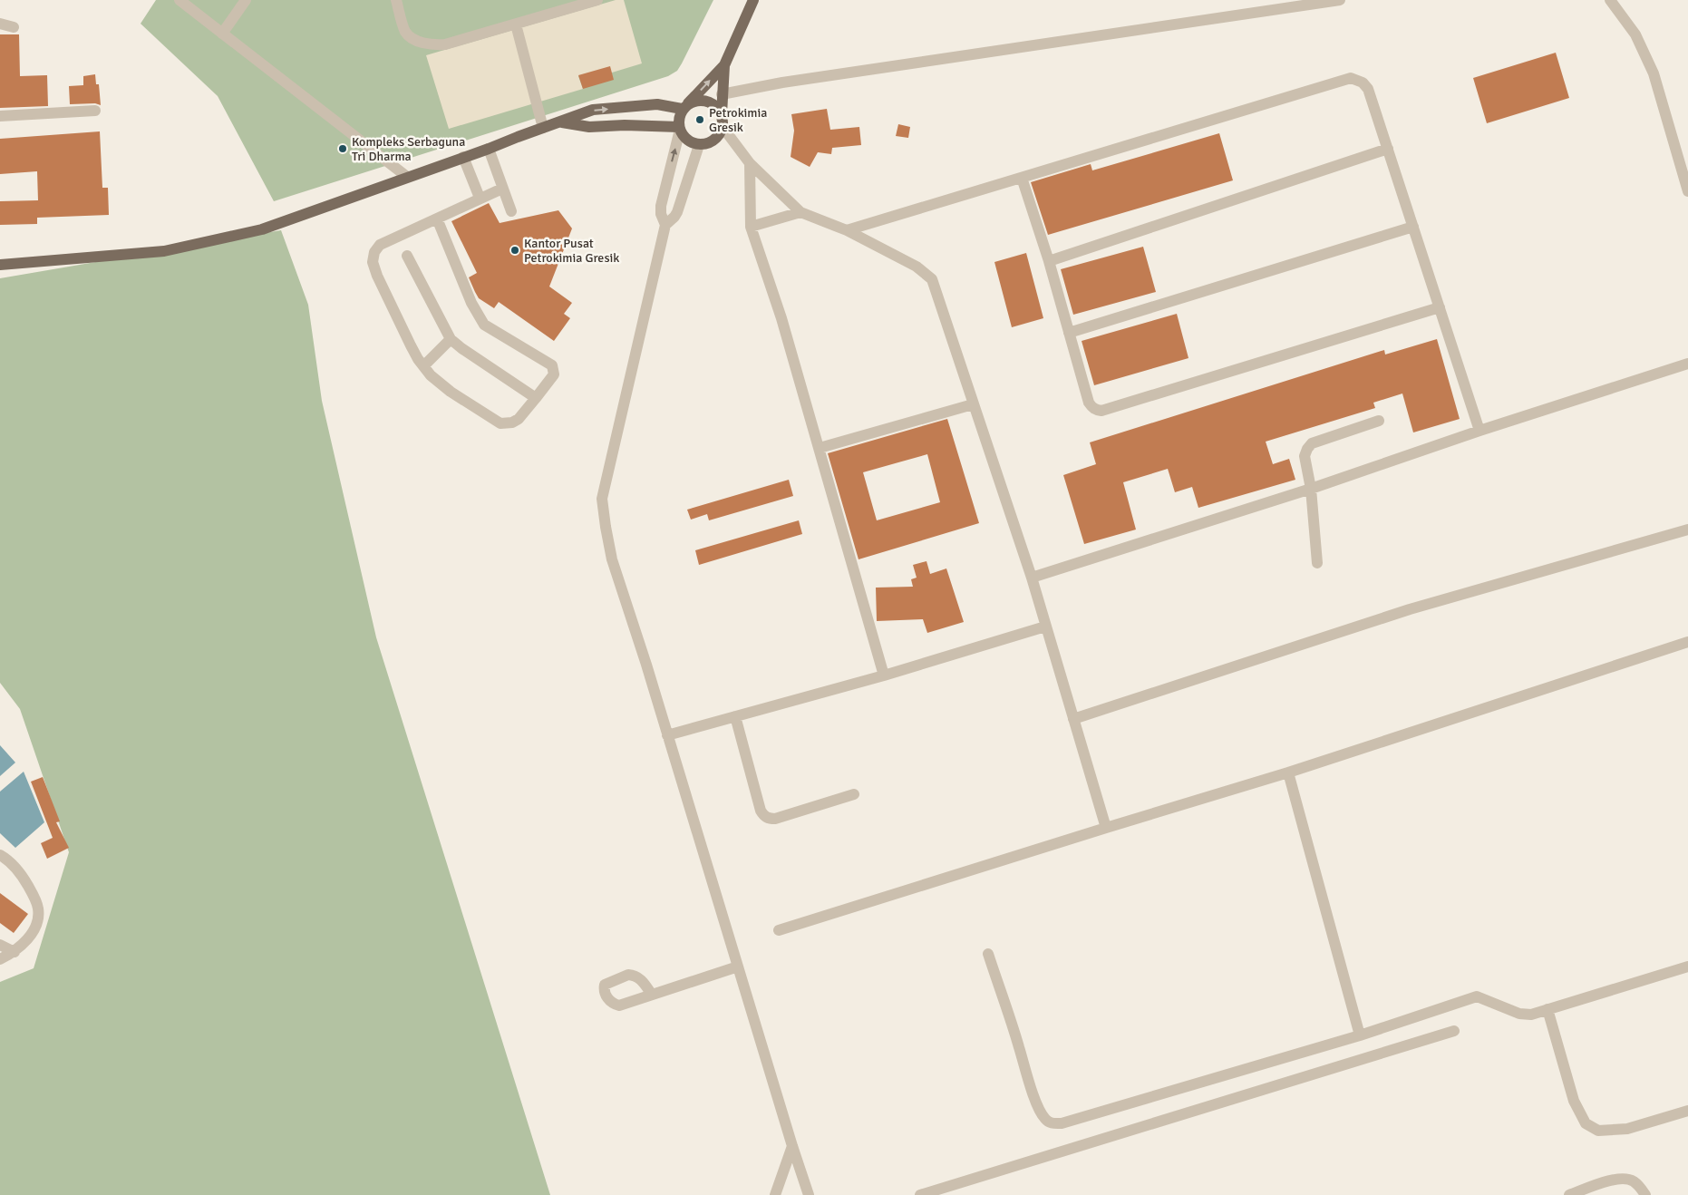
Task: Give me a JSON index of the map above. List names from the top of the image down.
{
  "places": ["Petrokimia Gresik", "Kompleks Serbaguna Tri Dharma", "Kantor Pusat Petrokimia Gresik"]
}
